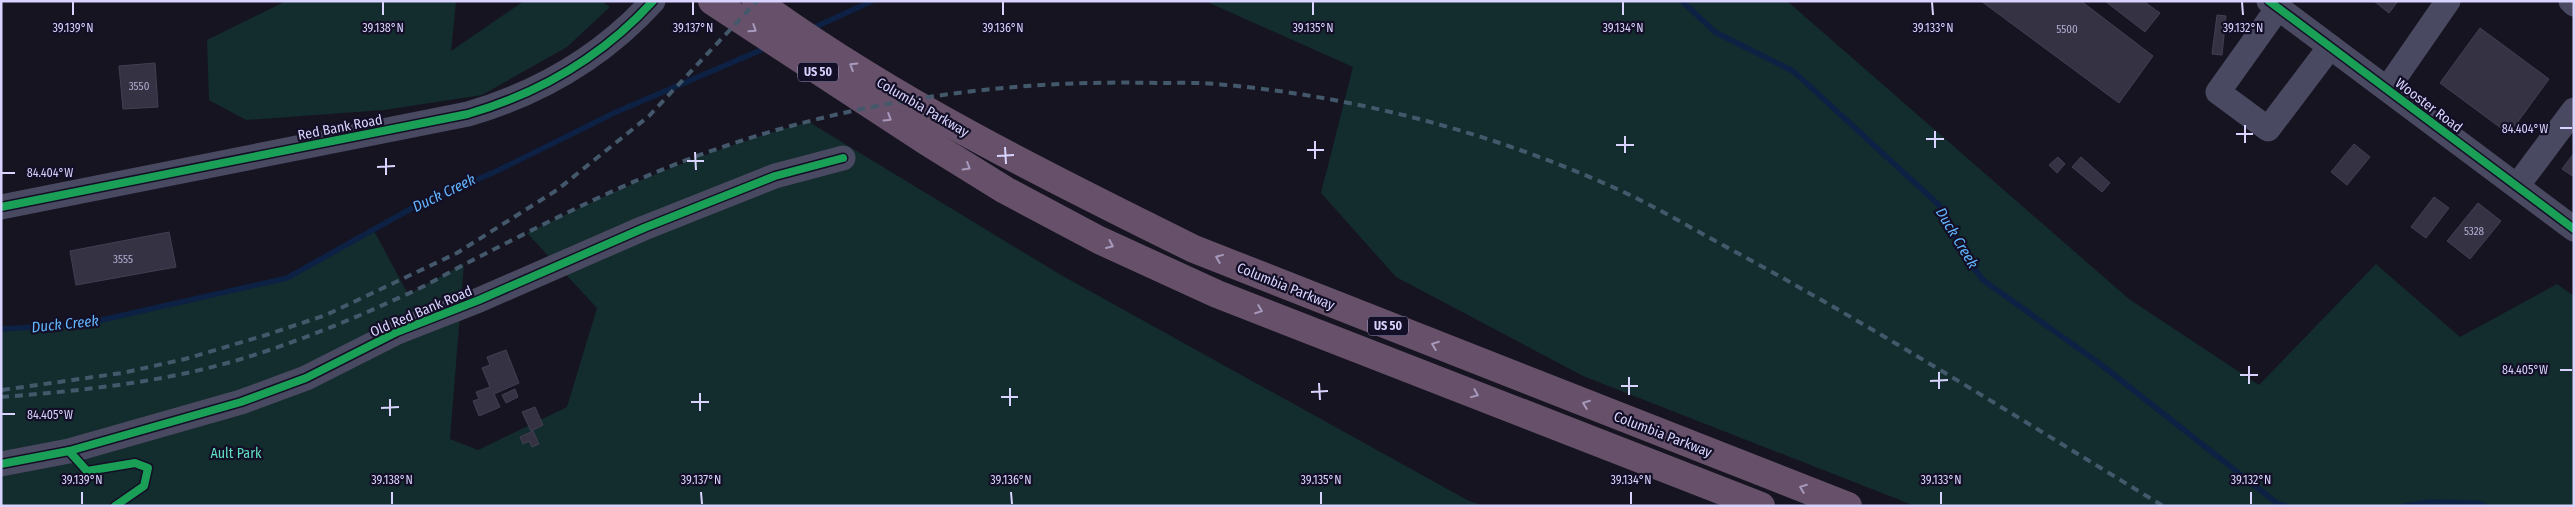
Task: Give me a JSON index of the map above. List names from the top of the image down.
{
  "streets": {
    "highway": ["US 50", "Columbia Parkway"],
    "street": ["Wooster Road", "Red Bank Road", "Old Red Bank Road"]
  },
  "water": ["Duck Creek"],
  "parks": ["Ault Park"],
  "house_numbers": [
    "5500",
    "3550",
    "5328",
    "3555"
  ],
  "coordinates": [
    "39.139°N",
    "39.138°N",
    "39.137°N",
    "39.136°N",
    "39.135°N",
    "39.134°N",
    "39.133°N",
    "39.132°N",
    "84.404°W",
    "84.405°W"
  ]
}
